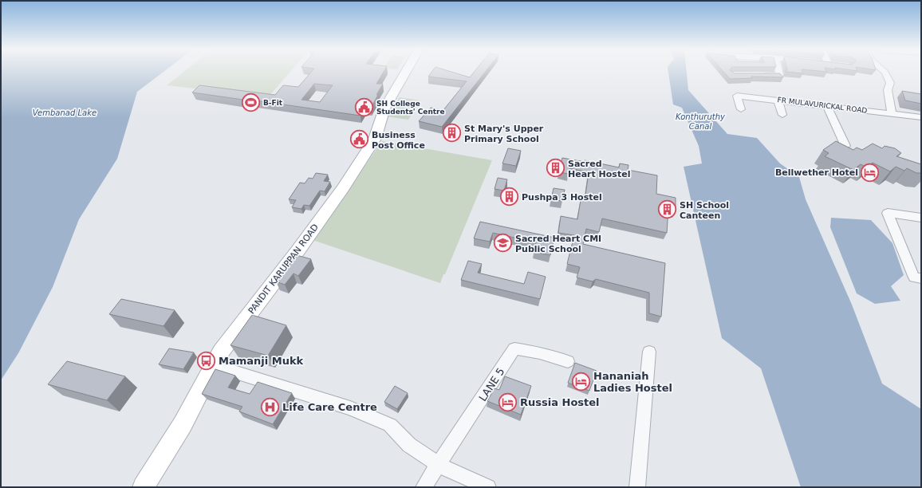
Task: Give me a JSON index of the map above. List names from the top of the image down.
{
  "streets": {
    "main road": ["PANDIT KARUPPAN ROAD"],
    "street": ["FR MULAVURICKAL ROAD", "LANE 5"]
  },
  "water": ["Vembanad Lake", "Konthuruthy Canal"],
  "places": {
    "sports": ["B-Fit"],
    "public building": ["SH College Students' Centre", "Business Post Office"],
    "building": [
      "St Mary's Upper Primary School",
      "Sacred Heart Hostel",
      "Pushpa 3 Hostel",
      "SH School Canteen"
    ],
    "hotel": ["Bellwether Hotel", "Hananiah Ladies Hostel", "Russia Hostel"],
    "school or university": ["Sacred Heart CMI Public School"],
    "bus stop": ["Mamanji Mukk"],
    "hospital": ["Life Care Centre"]
  }
}
